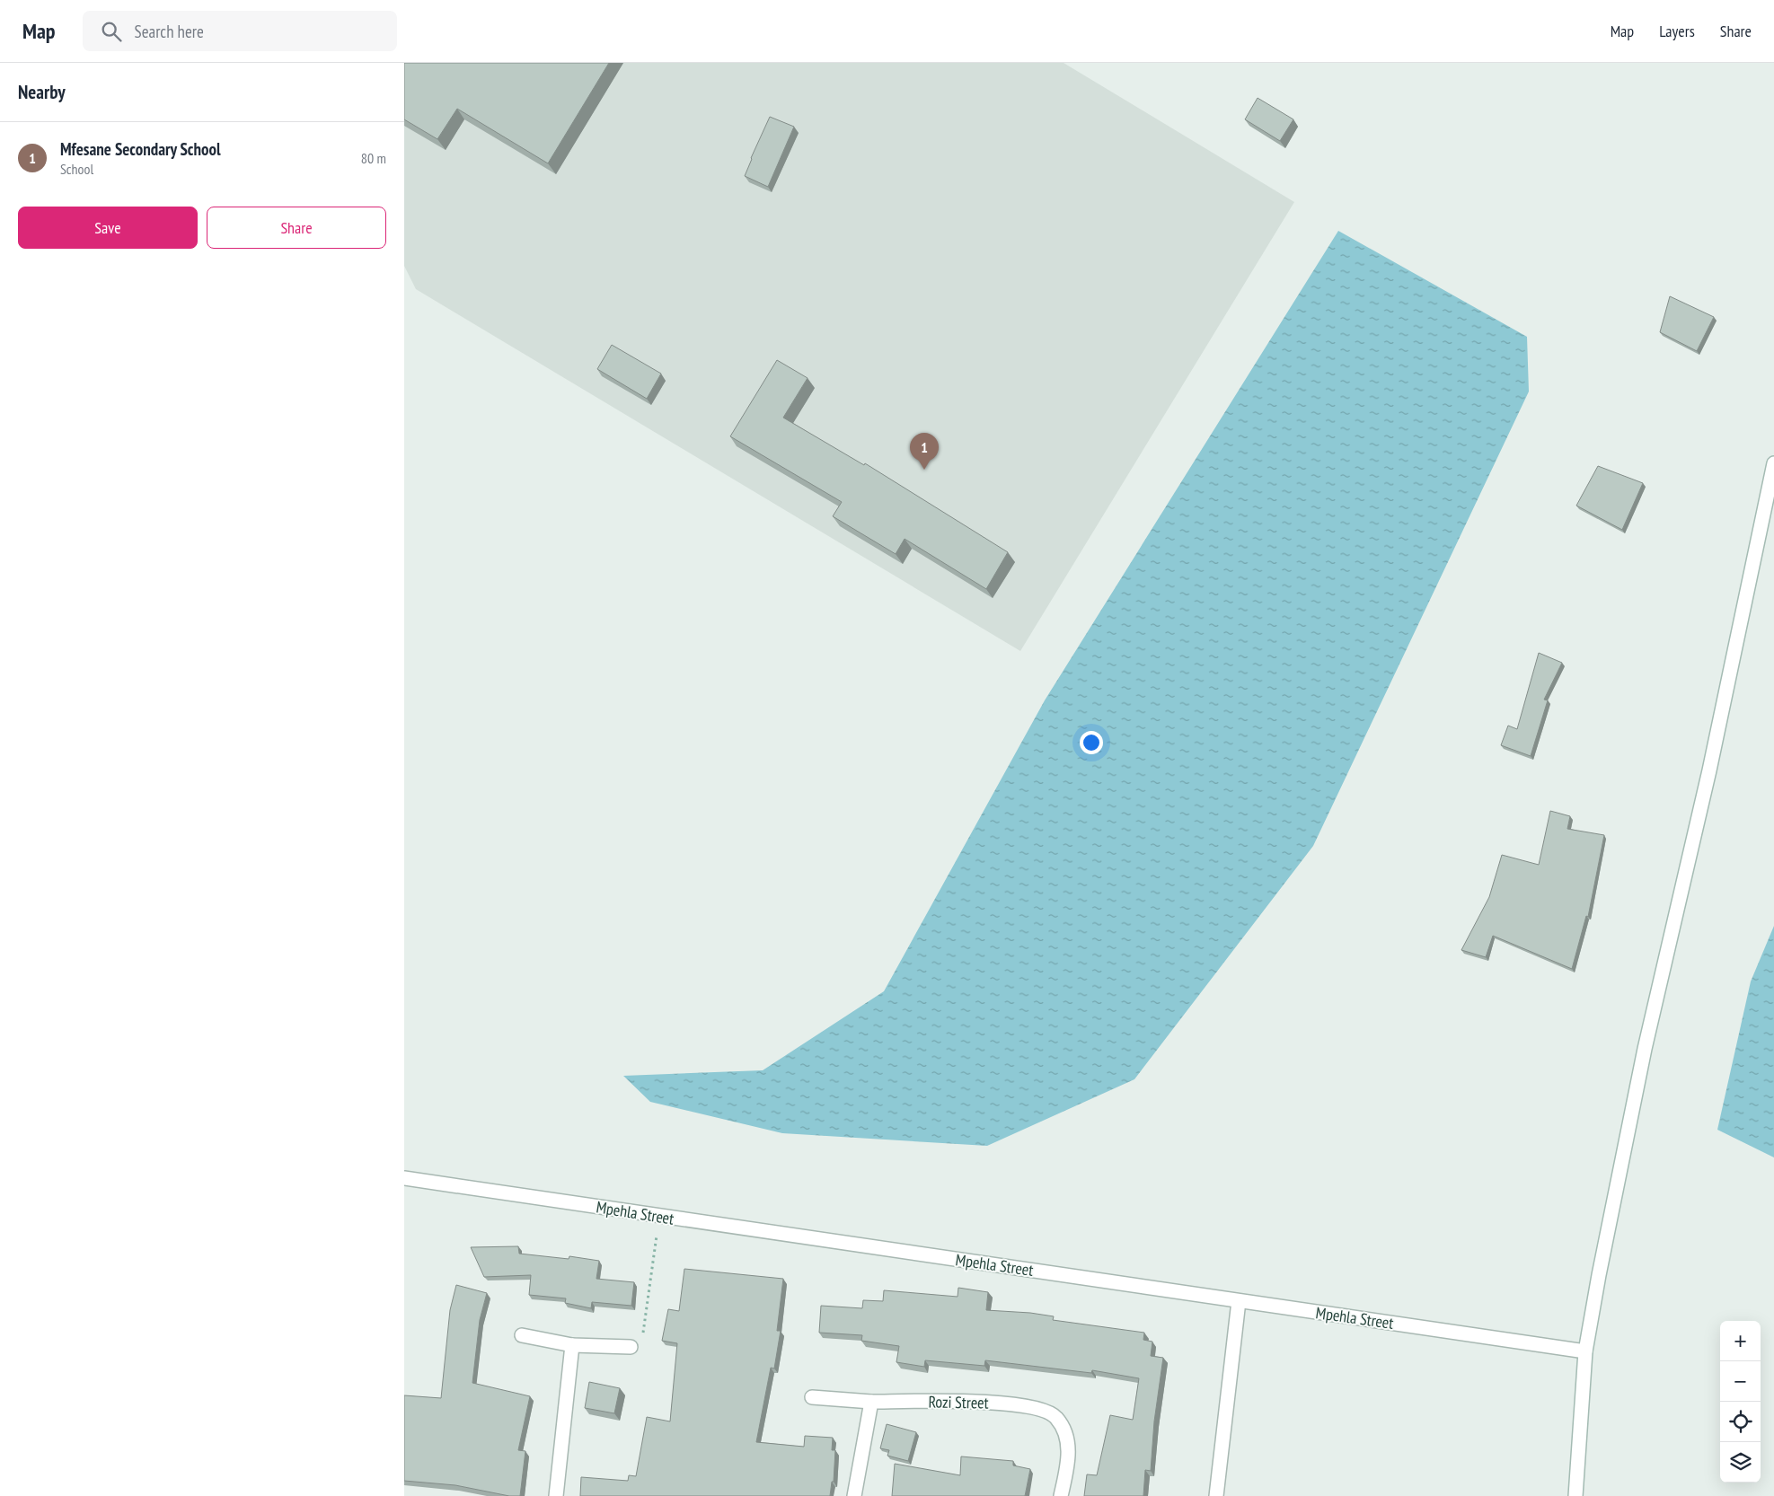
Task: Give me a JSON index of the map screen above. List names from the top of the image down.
{
  "streets": {
    "street": ["Mpehla Street", "Rozi Street"]
  },
  "page": {
    "header": "Map",
    "search": "Search here",
    "nav": ["Map", "Layers", "Share"],
    "heading": "Nearby",
    "list": [
      {
        "mark": "1",
        "name": "Mfesane Secondary School",
        "note": "School",
        "value": "80 m"
      }
    ],
    "buttons": ["Save", "Share"],
    "pins": "1",
    "map_buttons": ["+", "−"]
  }
}
